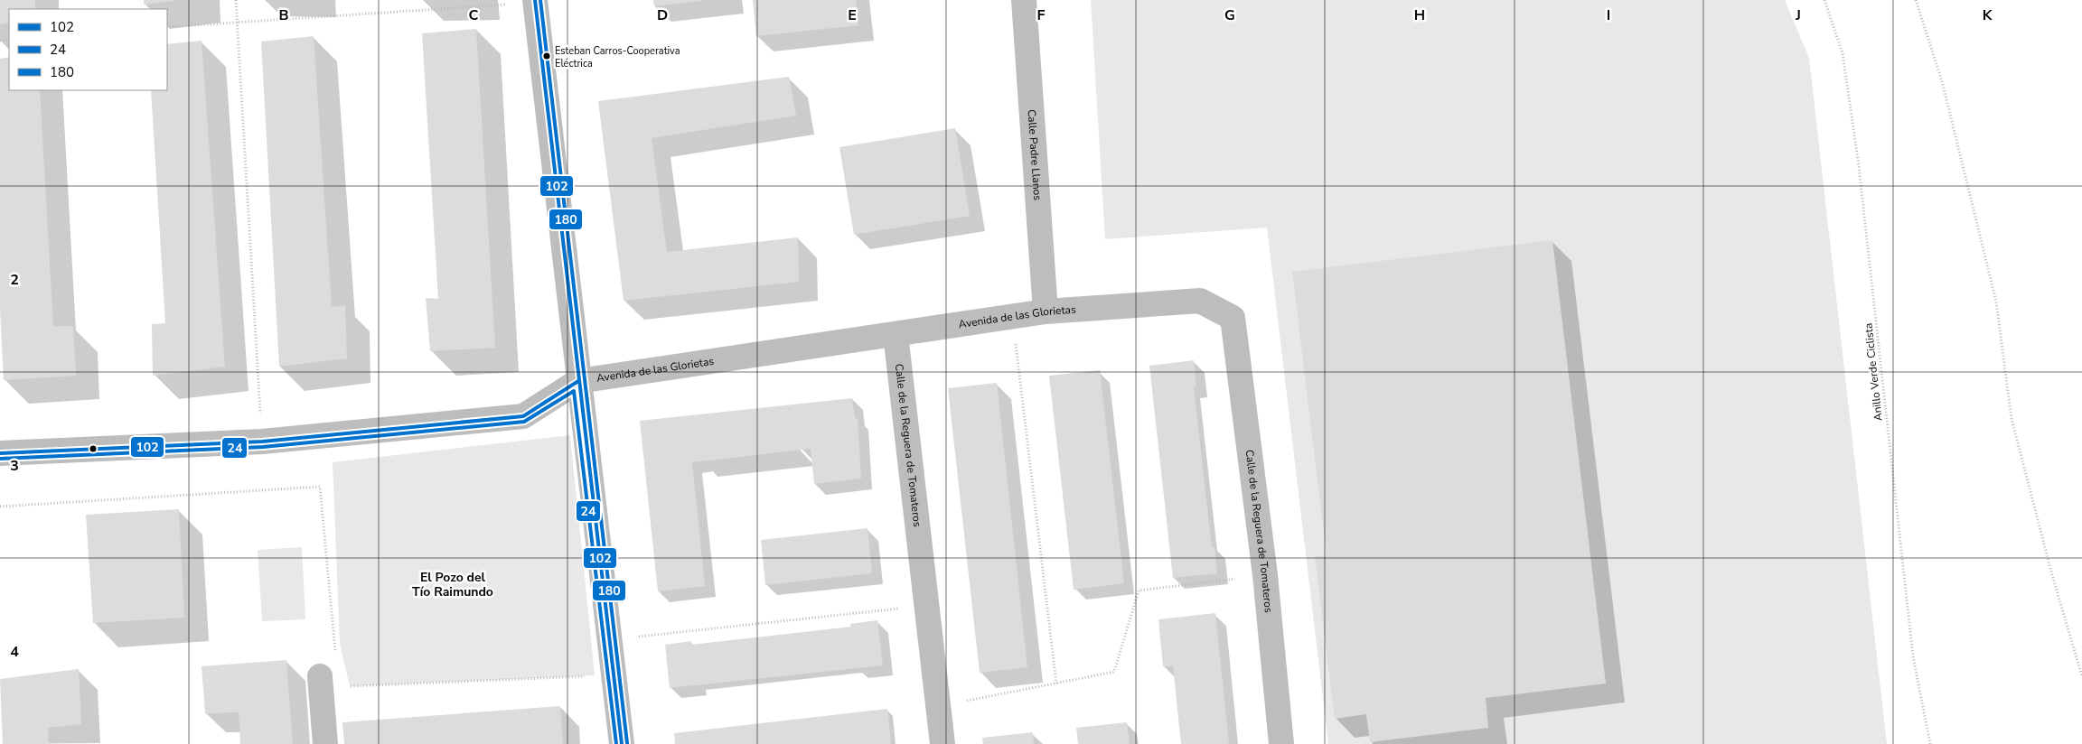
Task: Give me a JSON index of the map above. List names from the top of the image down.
{
  "streets": {
    "street": ["Calle Padre Llanos", "Avenida de las Glorietas", "Calle de la Reguera de Tomateros"],
    "path": ["Anillo Verde Ciclista"]
  },
  "crossings": [
    ["Calle Padre Llanos", "Avenida de las Glorietas"],
    ["Avenida de las Glorietas", "Calle de la Reguera de Tomateros"]
  ],
  "districts": ["El Pozo del Tío Raimundo"],
  "places": ["Esteban Carros-Cooperativa Eléctrica"],
  "lines": ["transit line 102", "transit line 180", "transit line 24"],
  "legend": ["102", "24", "180"],
  "grid": {
    "columns": [
      "B",
      "C",
      "D",
      "E",
      "F",
      "G",
      "H",
      "I",
      "J",
      "K"
    ],
    "rows": ["2", "3", "4"]
  }
}
